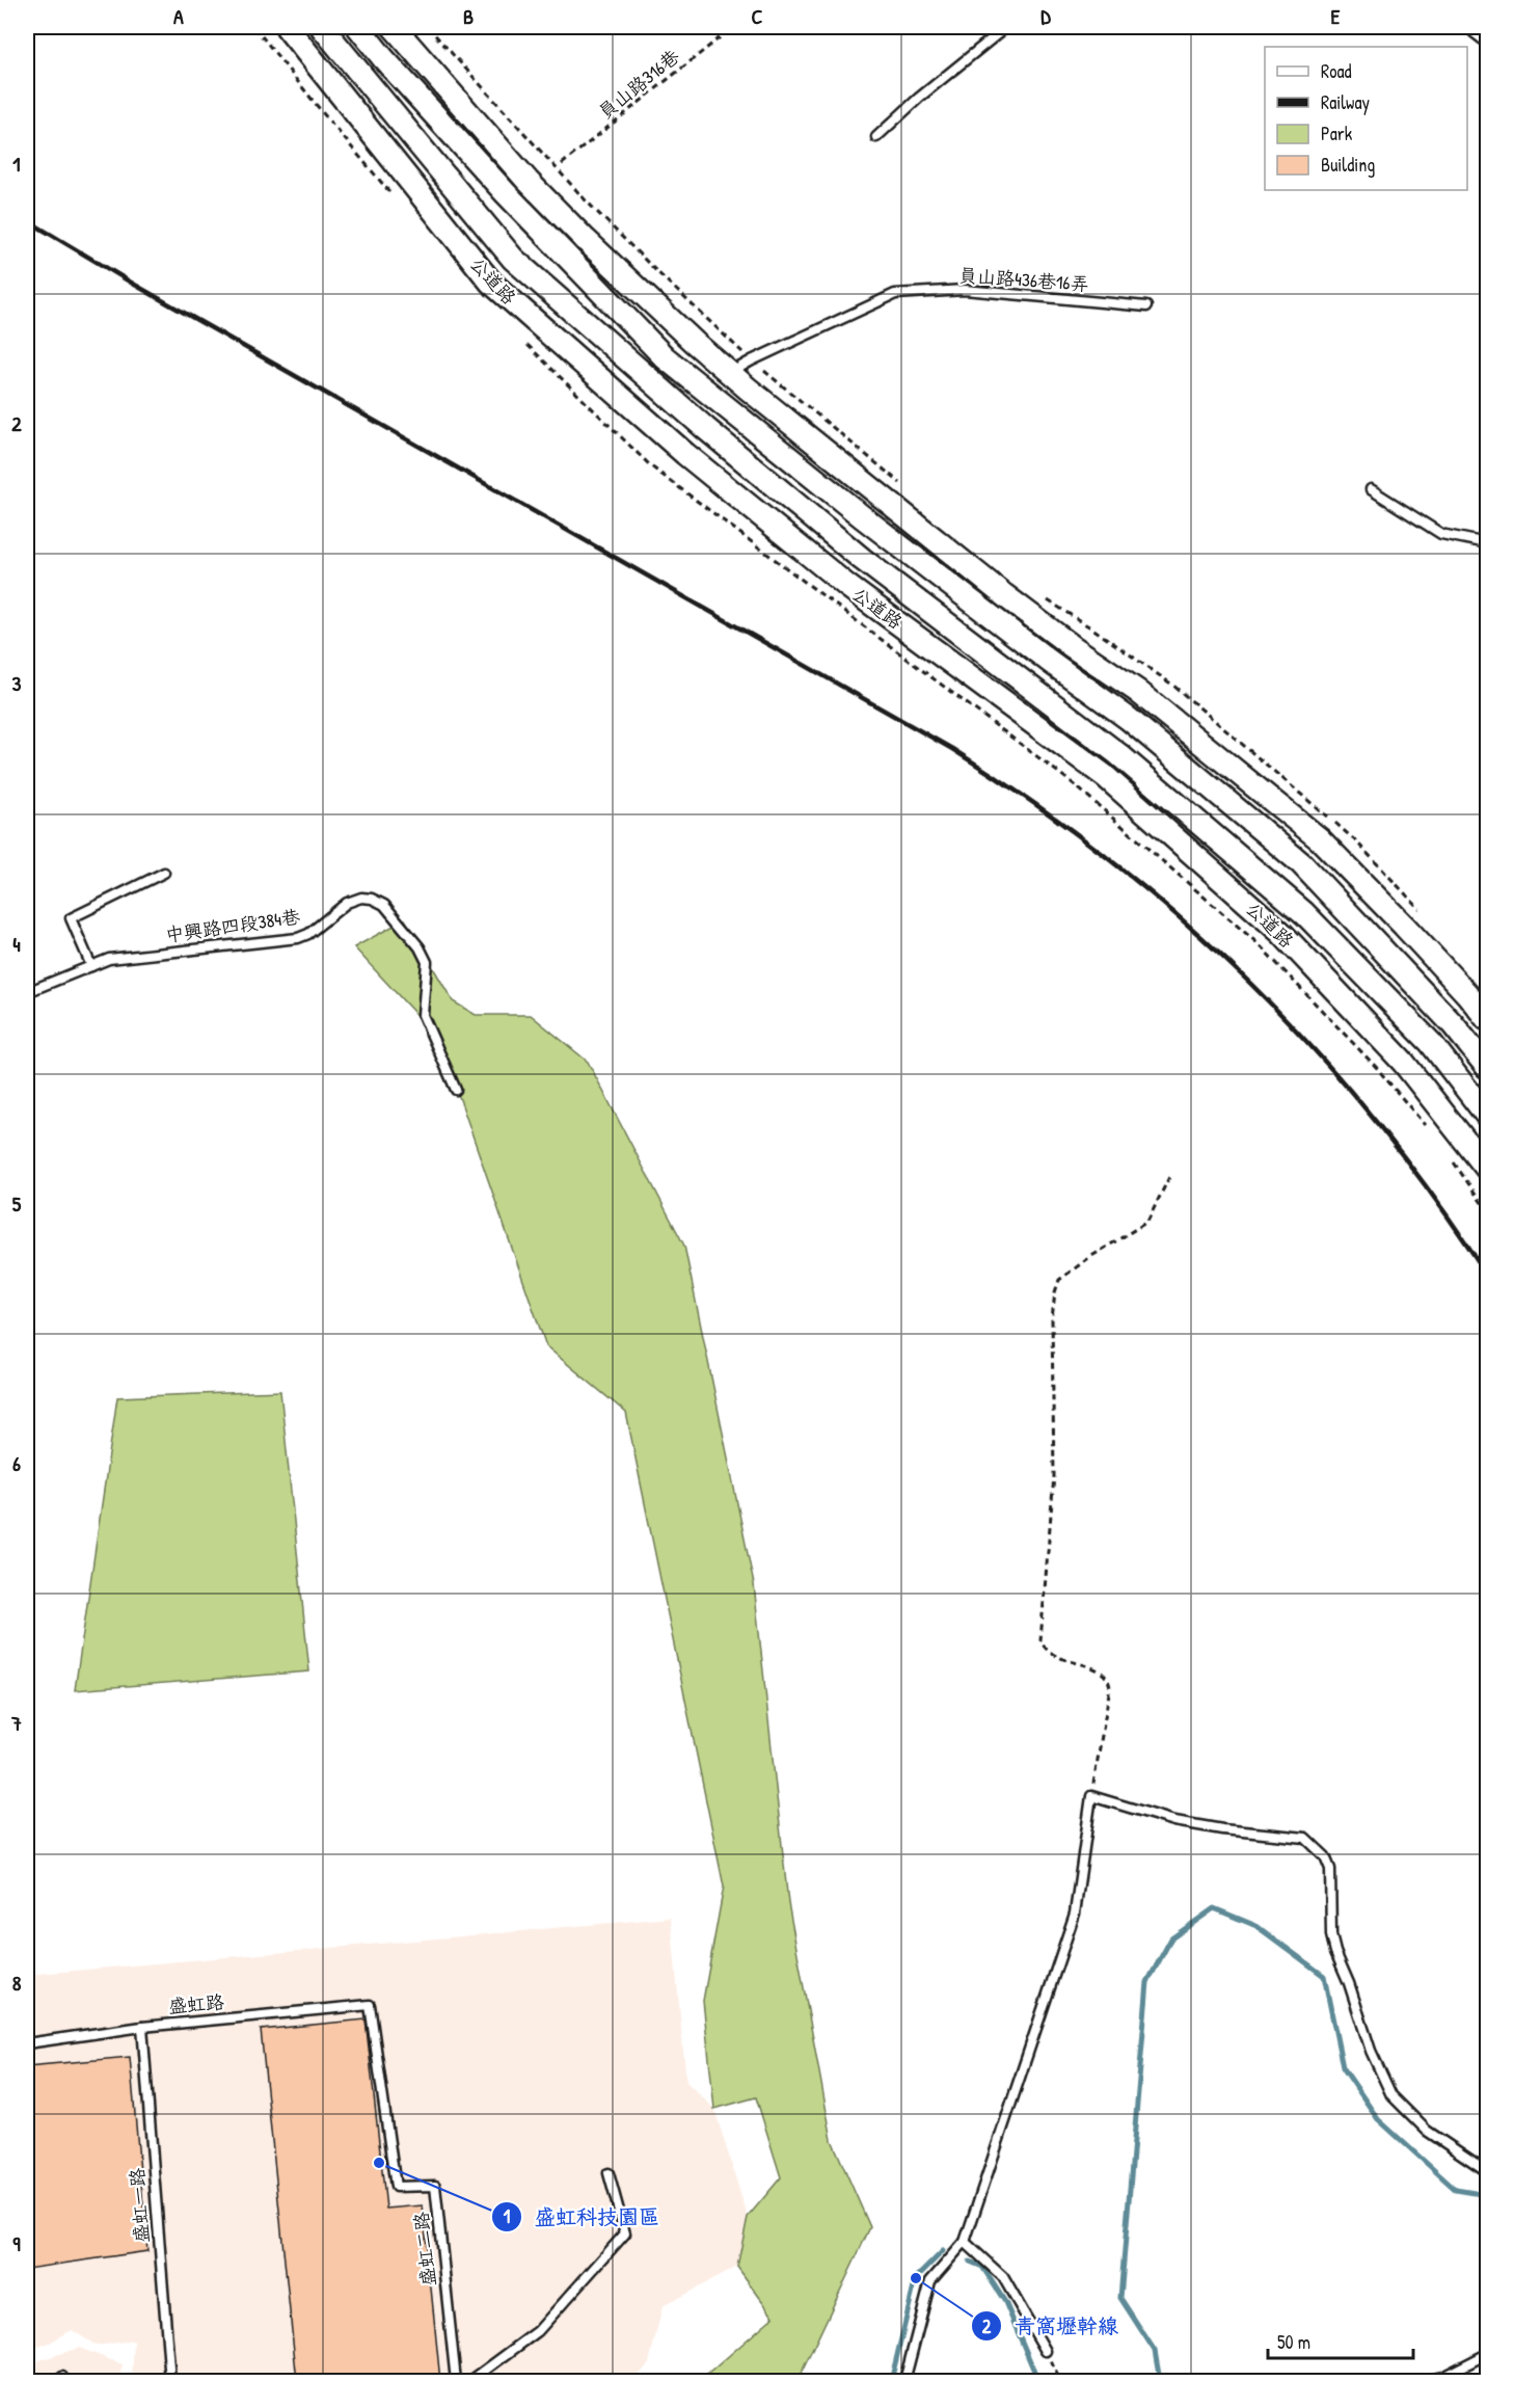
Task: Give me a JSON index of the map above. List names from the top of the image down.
{
  "streets": {
    "street": ["公道路"],
    "lane": [
      "員山路436巷16弄",
      "中興路四段384巷",
      "盛虹路",
      "盛虹一路",
      "盛虹二路"
    ],
    "path": ["員山路316巷"]
  },
  "crossings": [
    ["盛虹路", "盛虹一路"],
    ["盛虹路", "盛虹二路"]
  ],
  "places": ["盛虹科技園區", "青窩壢幹線"],
  "legend": [
    "Road",
    "Railway",
    "Park",
    "Building"
  ],
  "scale_bar": "50 m",
  "grid": {
    "columns": [
      "A",
      "B",
      "C",
      "D",
      "E"
    ],
    "rows": [
      "1",
      "2",
      "3",
      "4",
      "5",
      "6",
      "7",
      "8",
      "9"
    ]
  }
}
